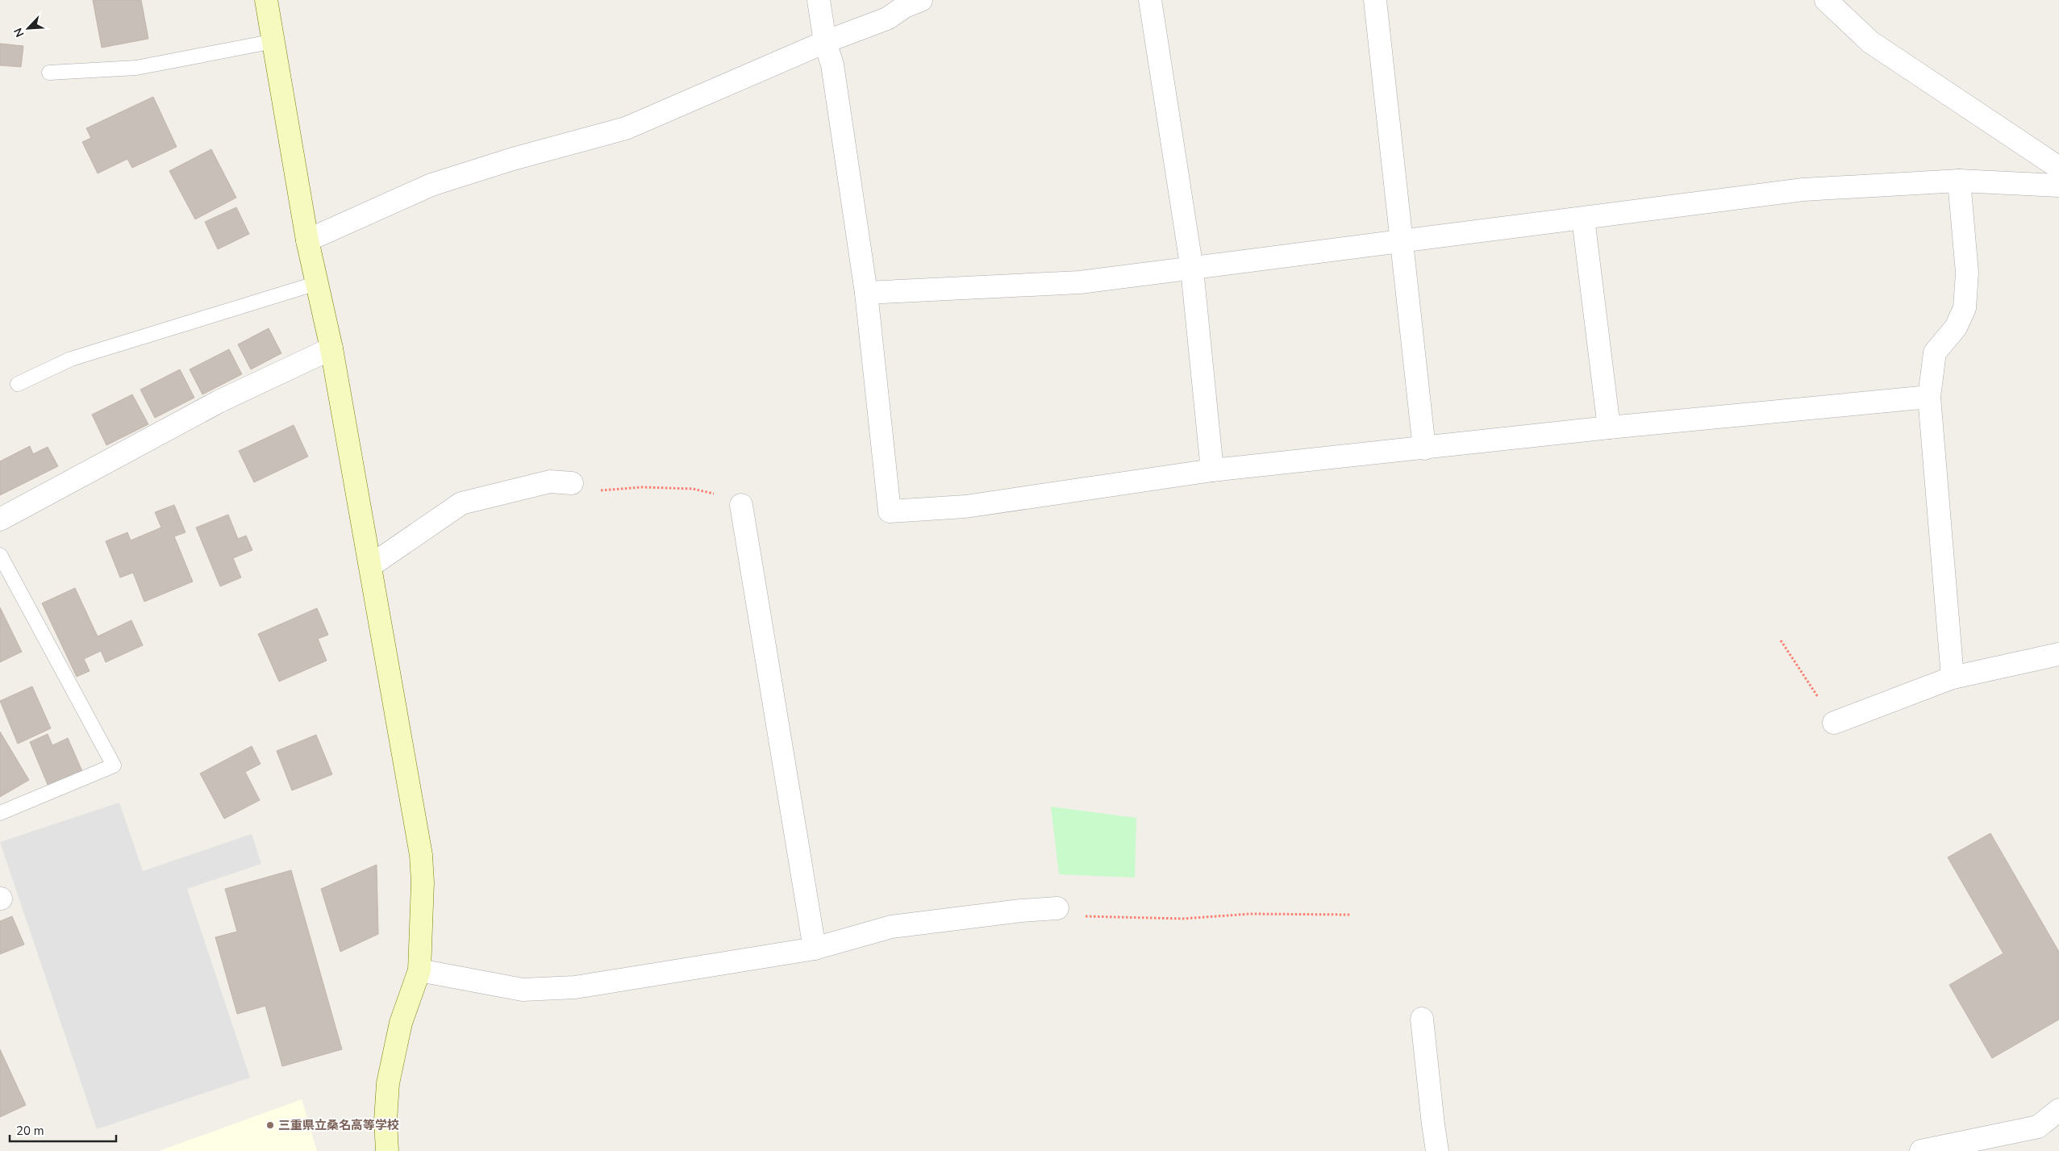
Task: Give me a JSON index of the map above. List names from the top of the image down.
{
  "places": ["三重県立桑名高等学校"],
  "scale_bar": "20 m",
  "north": "bottom left"
}
